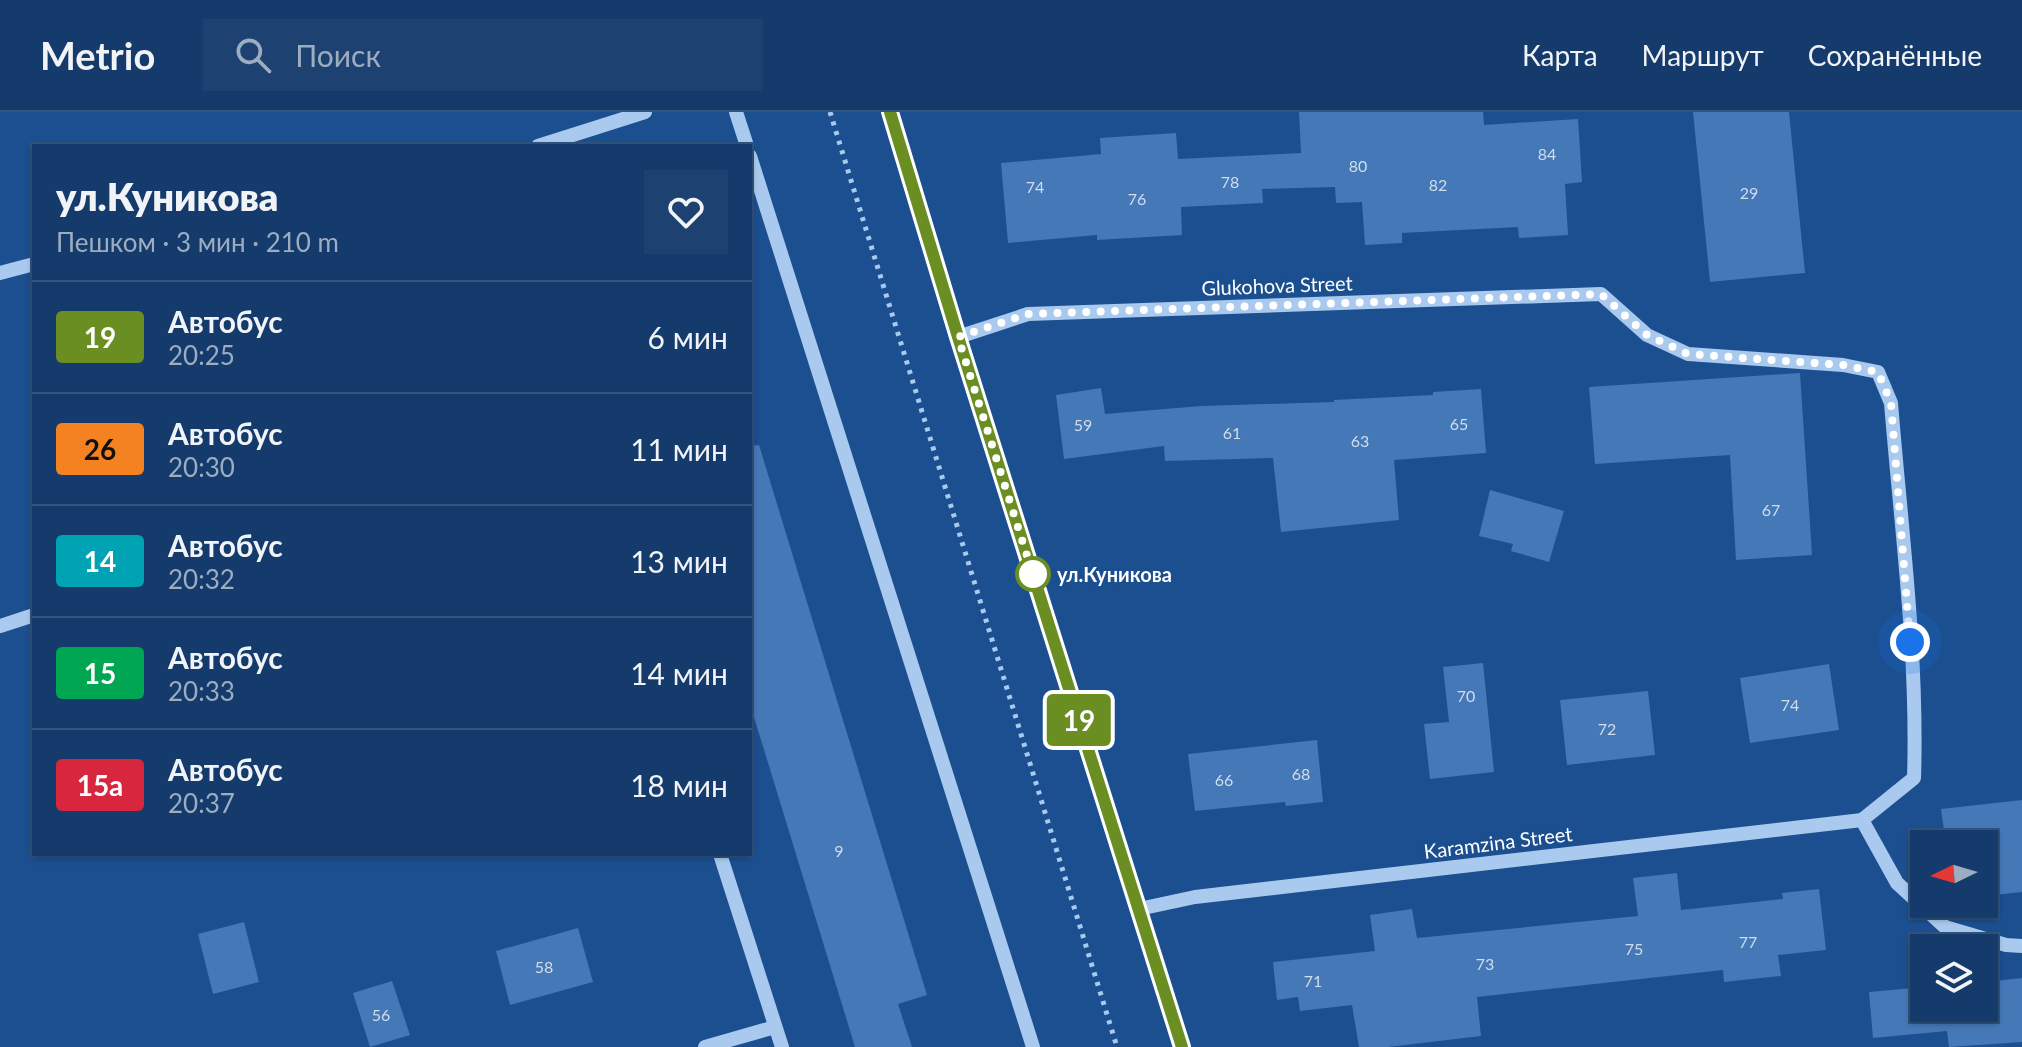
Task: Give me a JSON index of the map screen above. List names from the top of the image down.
{
  "streets": {
    "street": ["Glukohova Street", "Karamzina Street"]
  },
  "crossings": [
    ["Glukohova Street", "Karamzina Street"]
  ],
  "places": ["ул.Куникова"],
  "lines": ["bus line 19"],
  "house_numbers": [
    "84",
    "80",
    "78",
    "82",
    "74",
    "29",
    "76",
    "65",
    "59",
    "61",
    "63",
    "67",
    "70",
    "74",
    "72",
    "68",
    "66",
    "9",
    "77",
    "75",
    "73",
    "58",
    "71",
    "56"
  ],
  "north": "left",
  "page": {
    "header": "Metrio",
    "search": "Поиск",
    "nav": ["Карта", "Маршрут", "Сохранённые"],
    "on_map": "19",
    "heading": ["ул.Куникова", "Пешком · 3 мин · 210 m"],
    "list": [
      {
        "mark": "19",
        "name": "Автобус",
        "note": "20:25",
        "value": "6 мин"
      },
      {
        "mark": "26",
        "name": "Автобус",
        "note": "20:30",
        "value": "11 мин"
      },
      {
        "mark": "14",
        "name": "Автобус",
        "note": "20:32",
        "value": "13 мин"
      },
      {
        "mark": "15",
        "name": "Автобус",
        "note": "20:33",
        "value": "14 мин"
      },
      {
        "mark": "15а",
        "name": "Автобус",
        "note": "20:37",
        "value": "18 мин"
      }
    ]
  }
}
